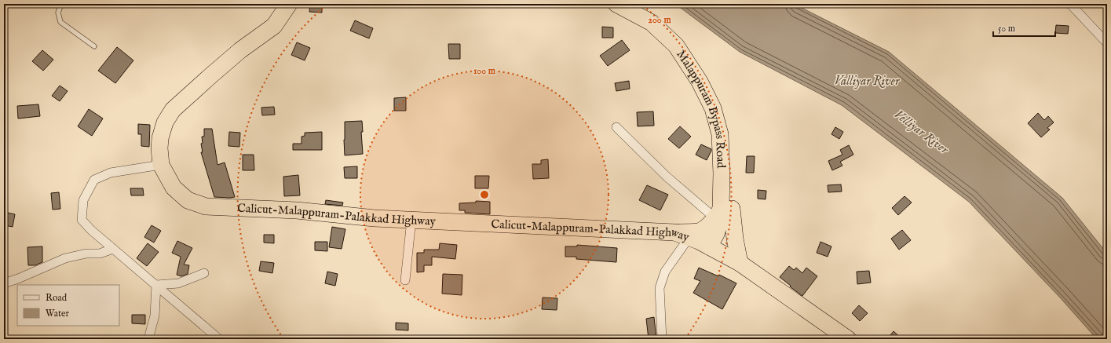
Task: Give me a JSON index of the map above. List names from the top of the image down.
{
  "streets": {
    "highway": ["Malappuram Bypass Road", "Calicut-Malappuram-Palakkad Highway"]
  },
  "crossings": [
    ["Malappuram Bypass Road", "Calicut-Malappuram-Palakkad Highway"]
  ],
  "water": ["Valliyar River", "Velliyar River"],
  "legend": ["Road", "Water"],
  "scale_bar": "50 m",
  "rings": ["200 m", "100 m"]
}
